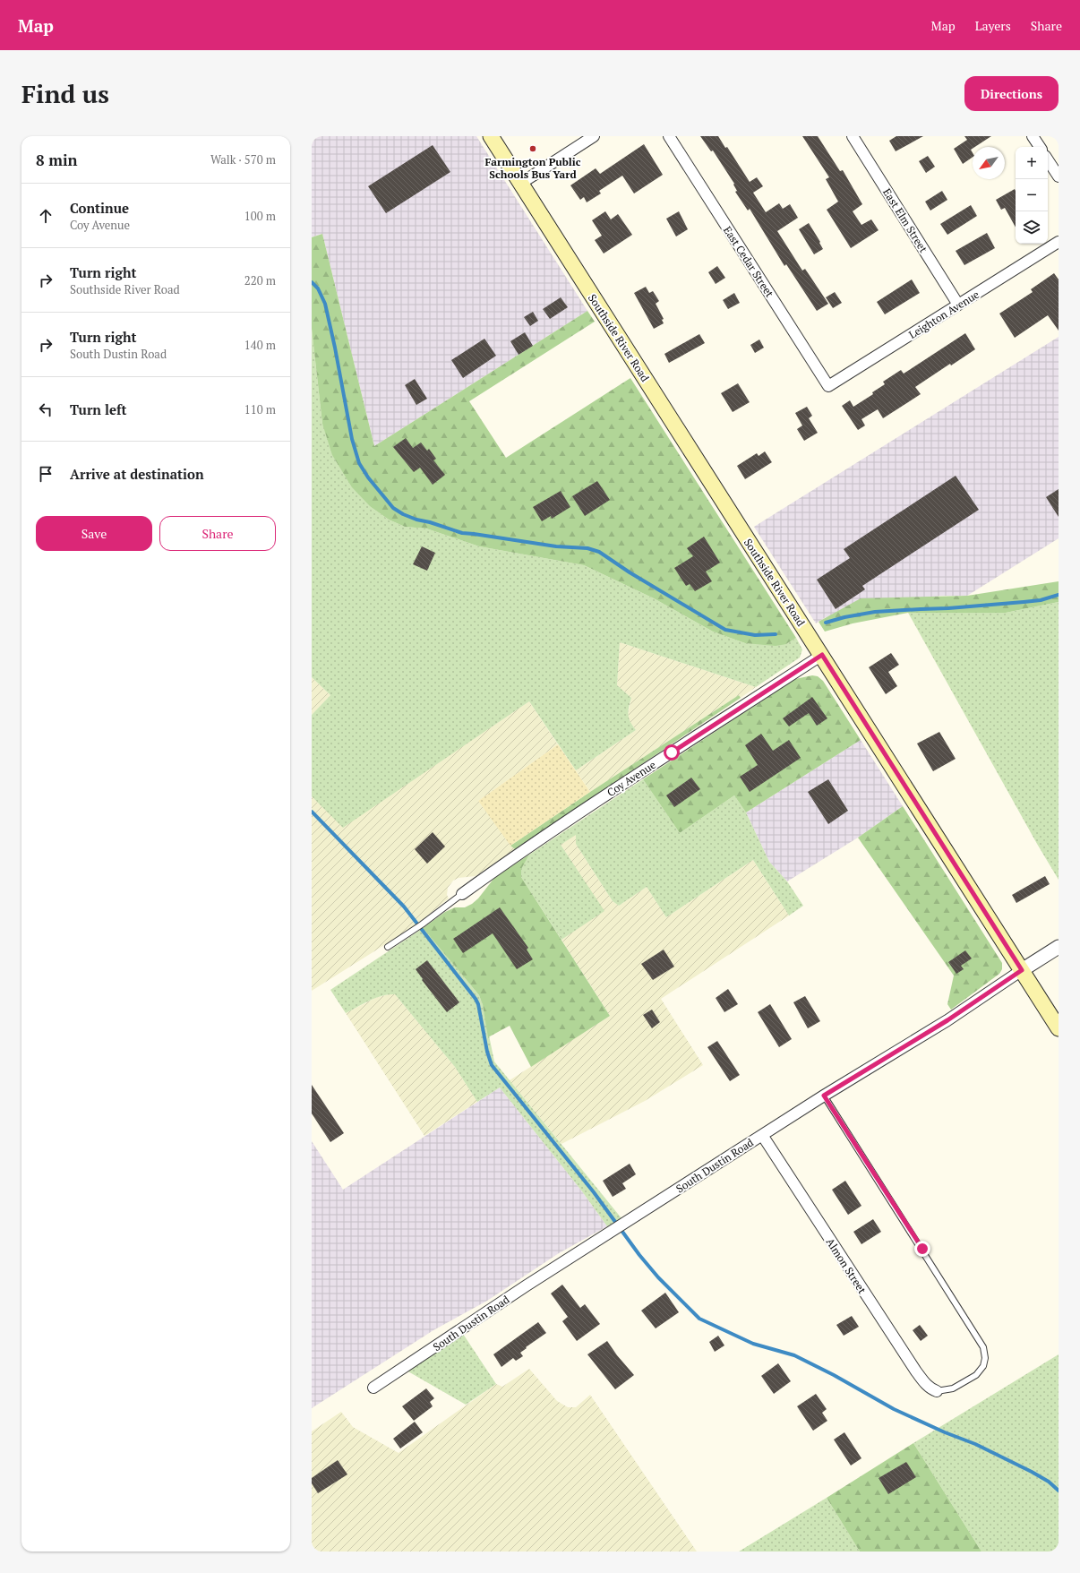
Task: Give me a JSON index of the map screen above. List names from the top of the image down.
{
  "streets": {
    "main road": ["Southside River Road"],
    "street": [
      "East Elm Street",
      "East Cedar Street",
      "Leighton Avenue",
      "Coy Avenue",
      "South Dustin Road",
      "Almon Street"
    ]
  },
  "crossings": [
    ["East Elm Street", "Leighton Avenue"],
    ["East Cedar Street", "Leighton Avenue"],
    ["Southside River Road", "Coy Avenue"],
    ["Southside River Road", "South Dustin Road"],
    ["South Dustin Road", "Almon Street"]
  ],
  "places": ["Farmington Public Schools Bus Yard"],
  "north": "bottom left",
  "page": {
    "header": "Map",
    "nav": ["Map", "Layers", "Share"],
    "buttons": [
      "Directions",
      ["Save", "Share"]
    ],
    "title": "Find us",
    "heading": ["8 min", "Walk · 570 m"],
    "map_buttons": ["+", "−"],
    "list": [
      ["Continue", "Coy Avenue", "100 m"],
      ["Turn right", "Southside River Road", "220 m"],
      ["Turn right", "South Dustin Road", "140 m"],
      ["Turn left", "110 m"],
      "Arrive at destination"
    ]
  }
}
